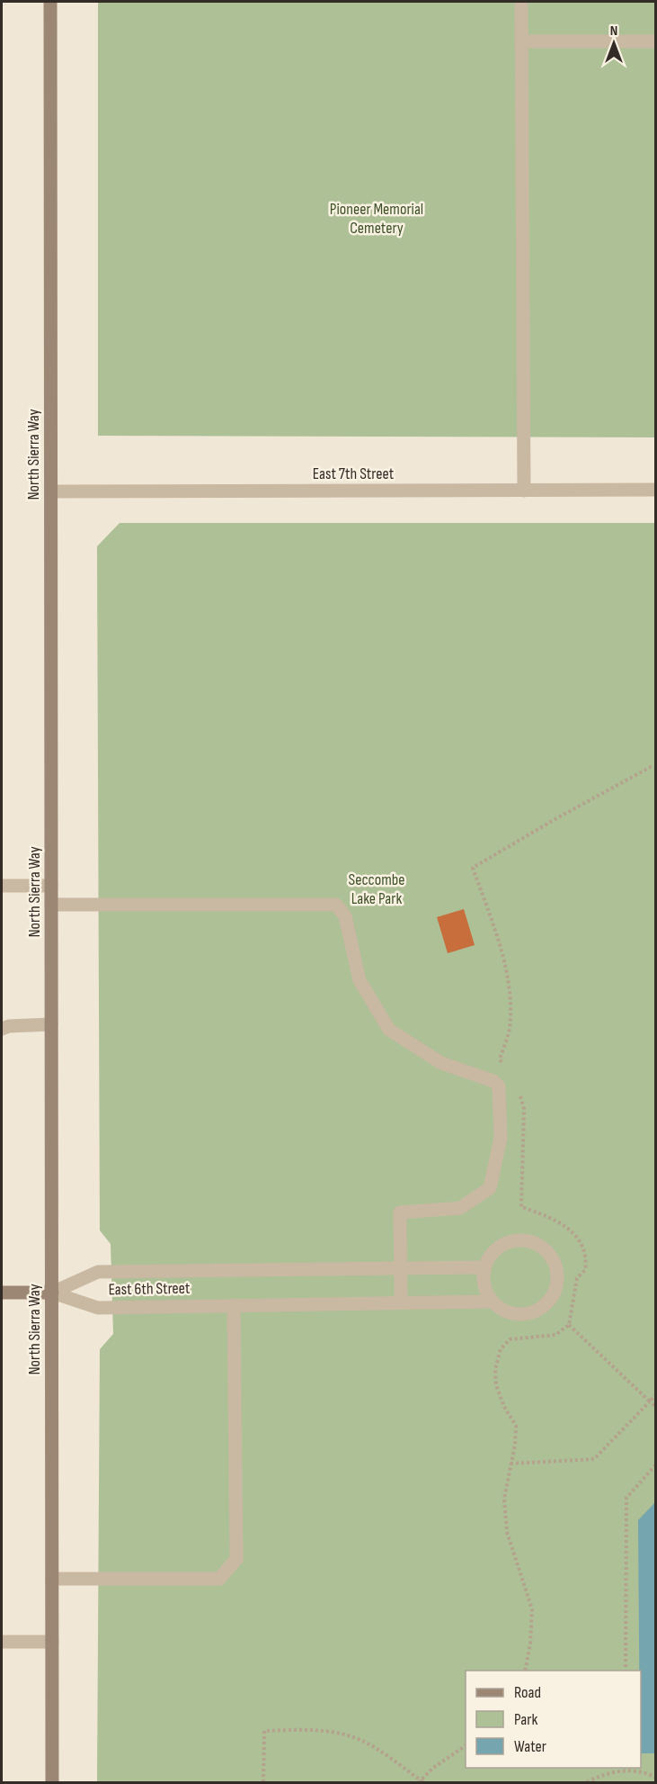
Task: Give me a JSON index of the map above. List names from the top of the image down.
{
  "streets": {
    "street": ["North Sierra Way", "East 7th Street", "East 6th Street"]
  },
  "crossings": [
    ["North Sierra Way", "East 7th Street"],
    ["North Sierra Way", "East 6th Street"]
  ],
  "parks": ["Pioneer Memorial Cemetery", "Seccombe Lake Park"],
  "legend": ["Road", "Park", "Water"],
  "north": "top"
}
